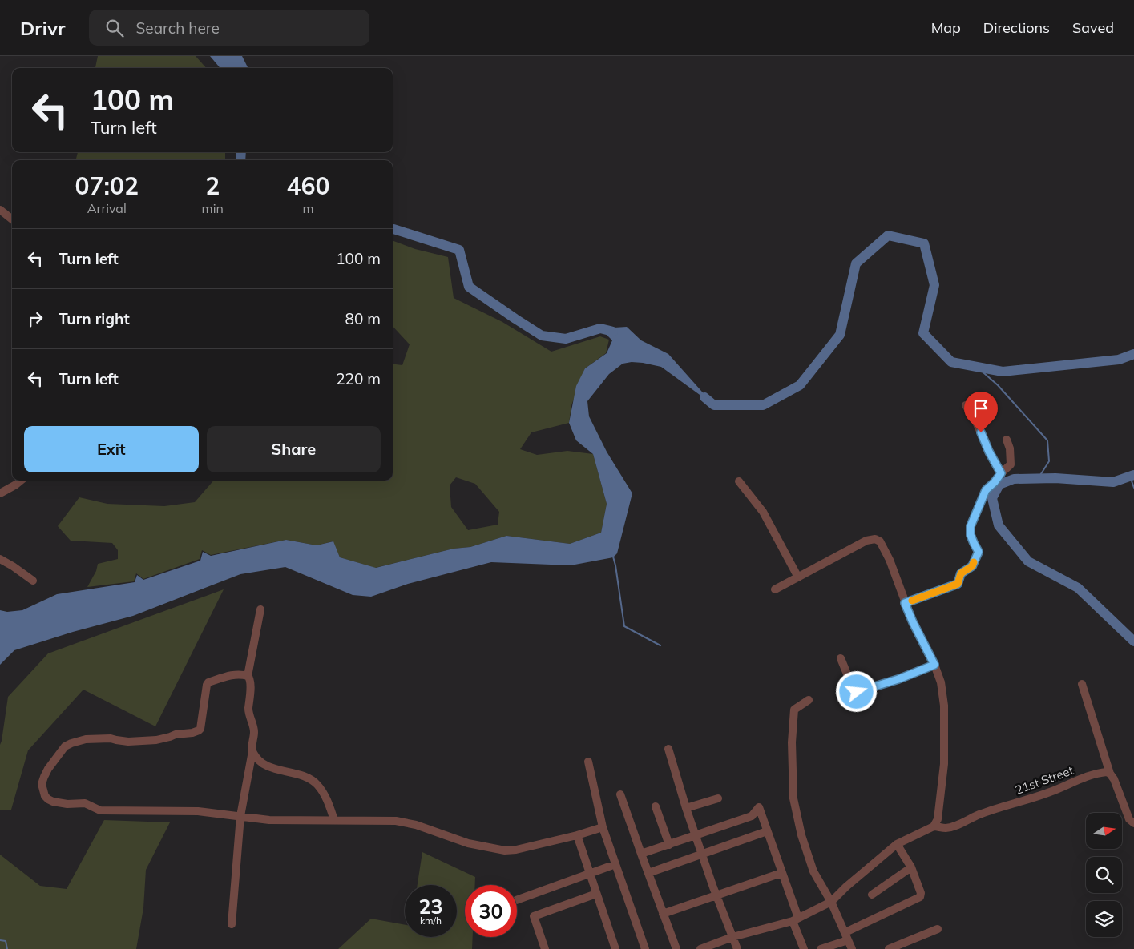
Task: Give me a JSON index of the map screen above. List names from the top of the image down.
{
  "streets": {
    "street": ["21st Street"]
  },
  "north": "right",
  "page": {
    "header": "Drivr",
    "search": "Search here",
    "nav": ["Map", "Directions", "Saved"],
    "turn": ["100 m", "Turn left"],
    "eta": [
      "07:02",
      "Arrival",
      "2",
      "min",
      "460",
      "m"
    ],
    "list": [
      {
        "name": "Turn left",
        "value": "100 m"
      },
      {
        "name": "Turn right",
        "value": "80 m"
      },
      {
        "name": "Turn left",
        "value": "220 m"
      }
    ],
    "buttons": ["Exit", "Share"],
    "speed": "23 km/h",
    "limit": "30"
  }
}
